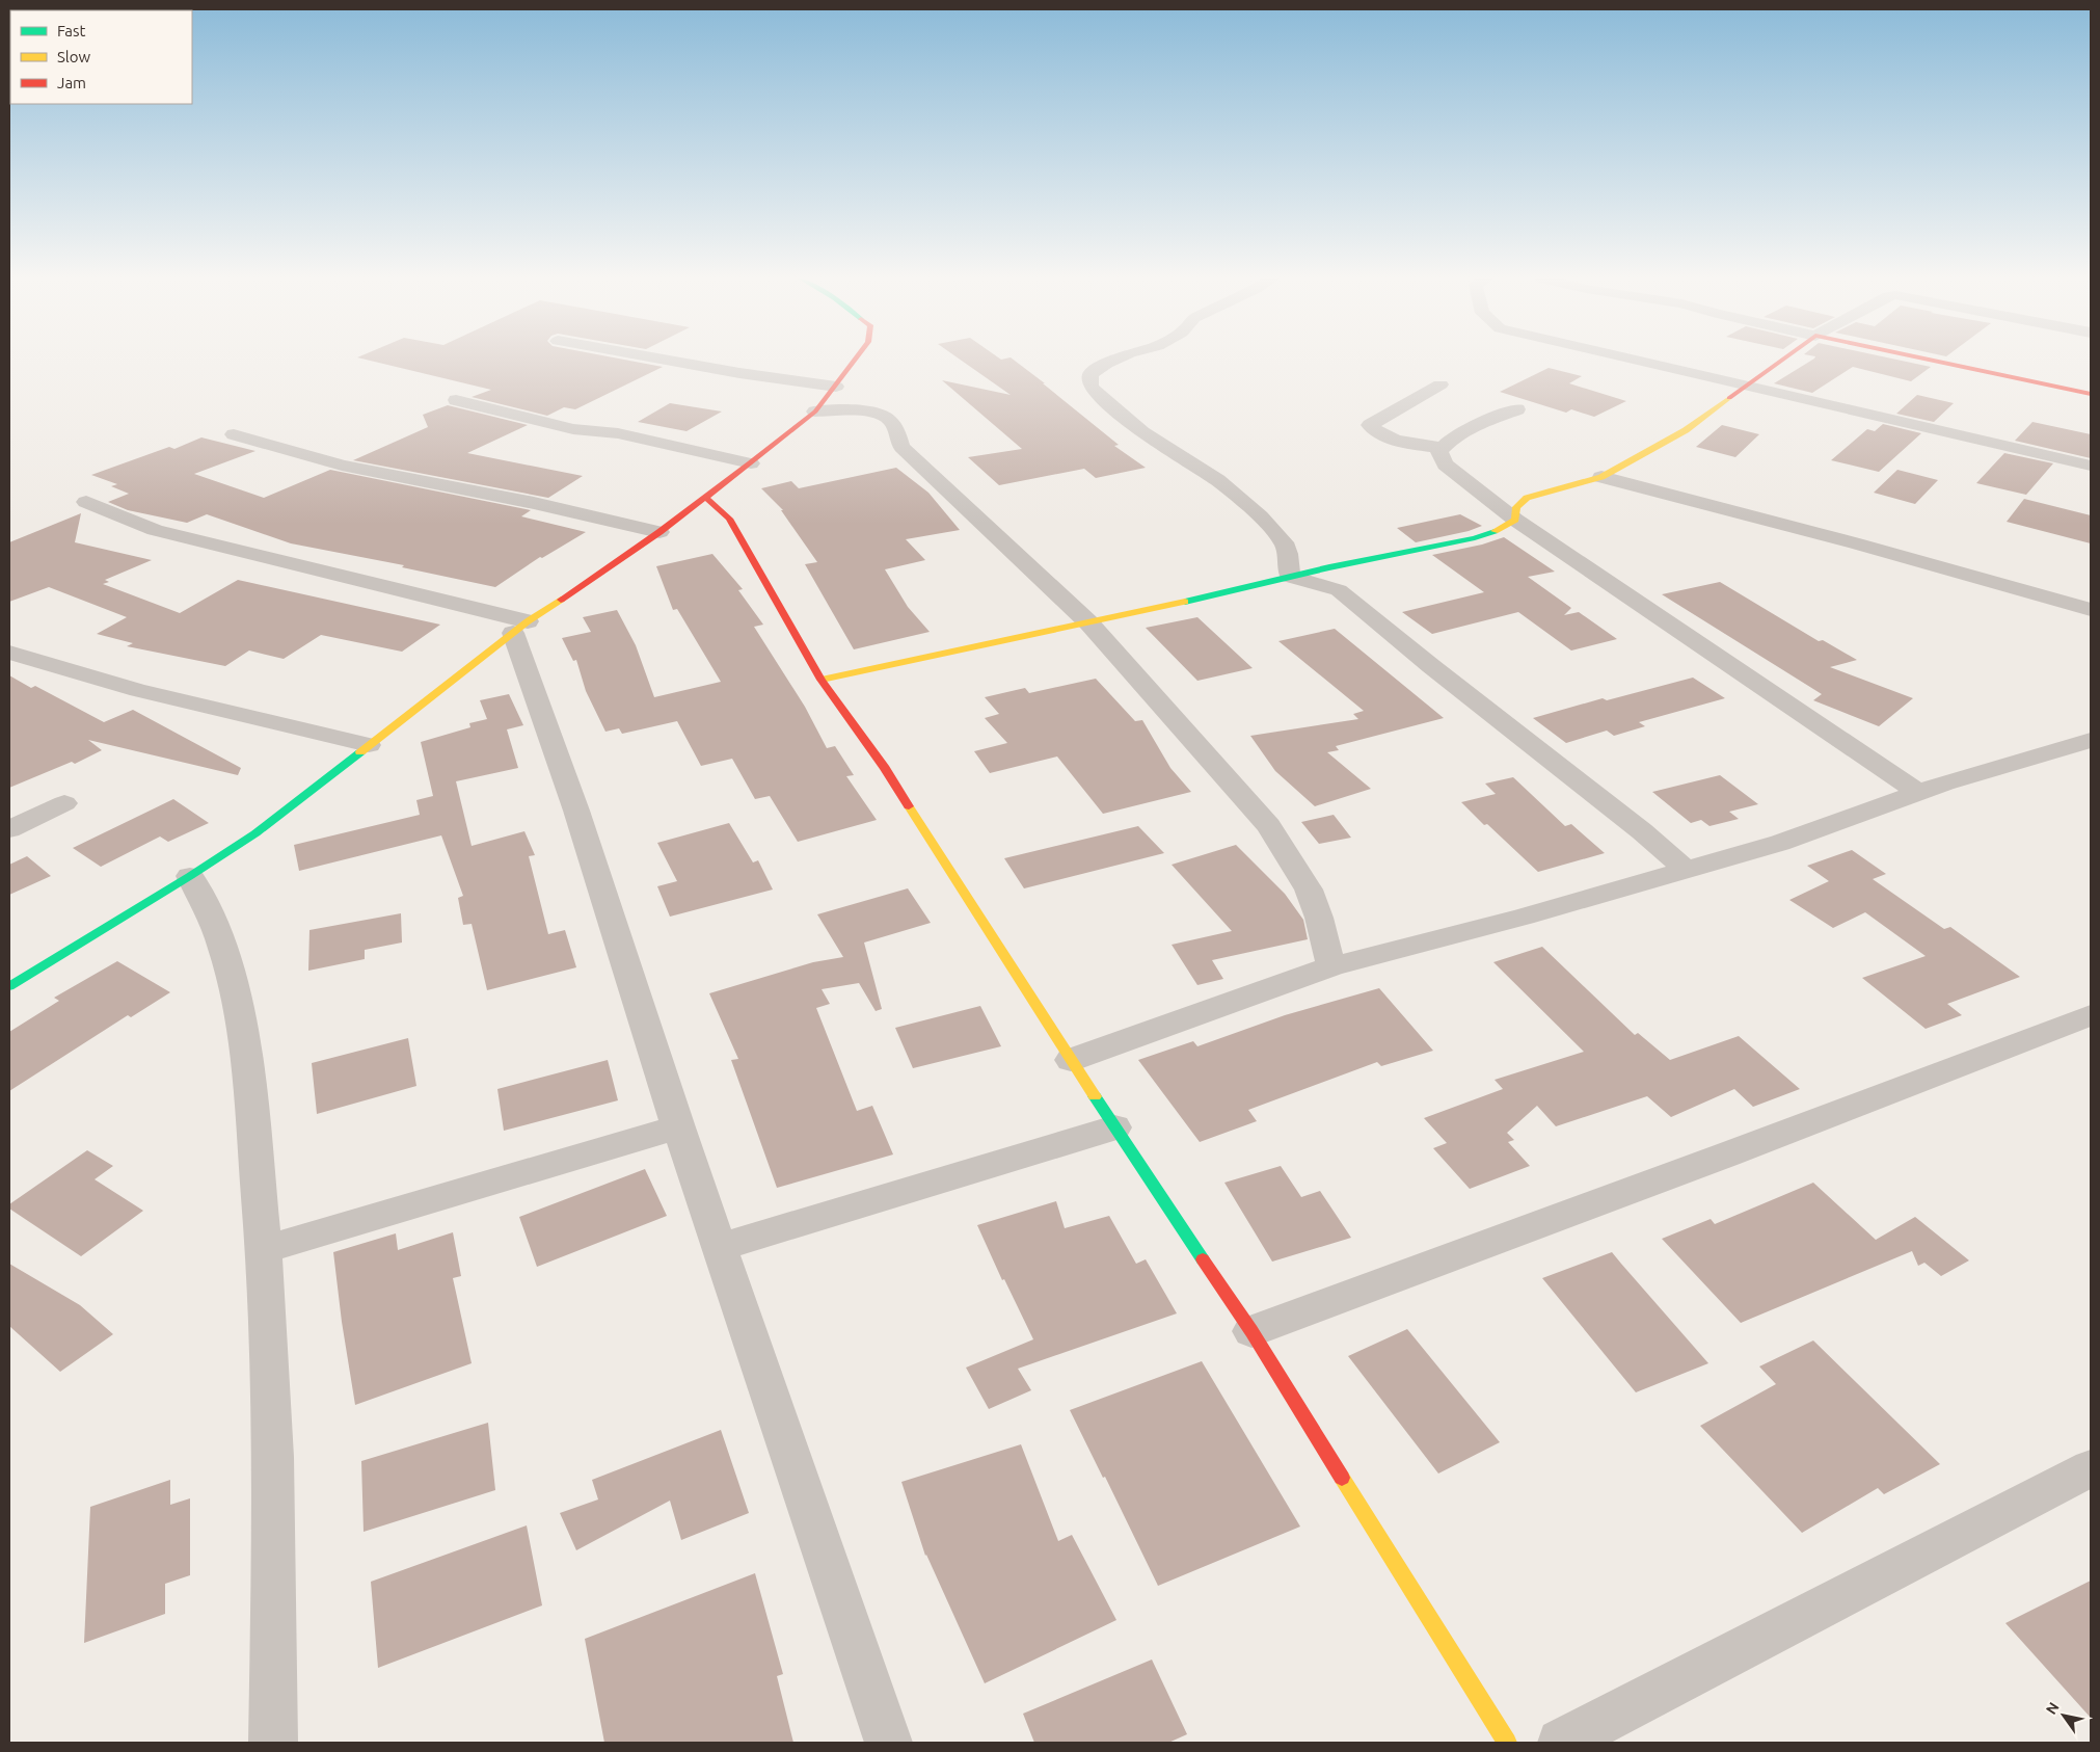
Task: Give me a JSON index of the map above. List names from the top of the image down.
{
  "legend": ["Fast", "Slow", "Jam"],
  "north": "top left"
}
